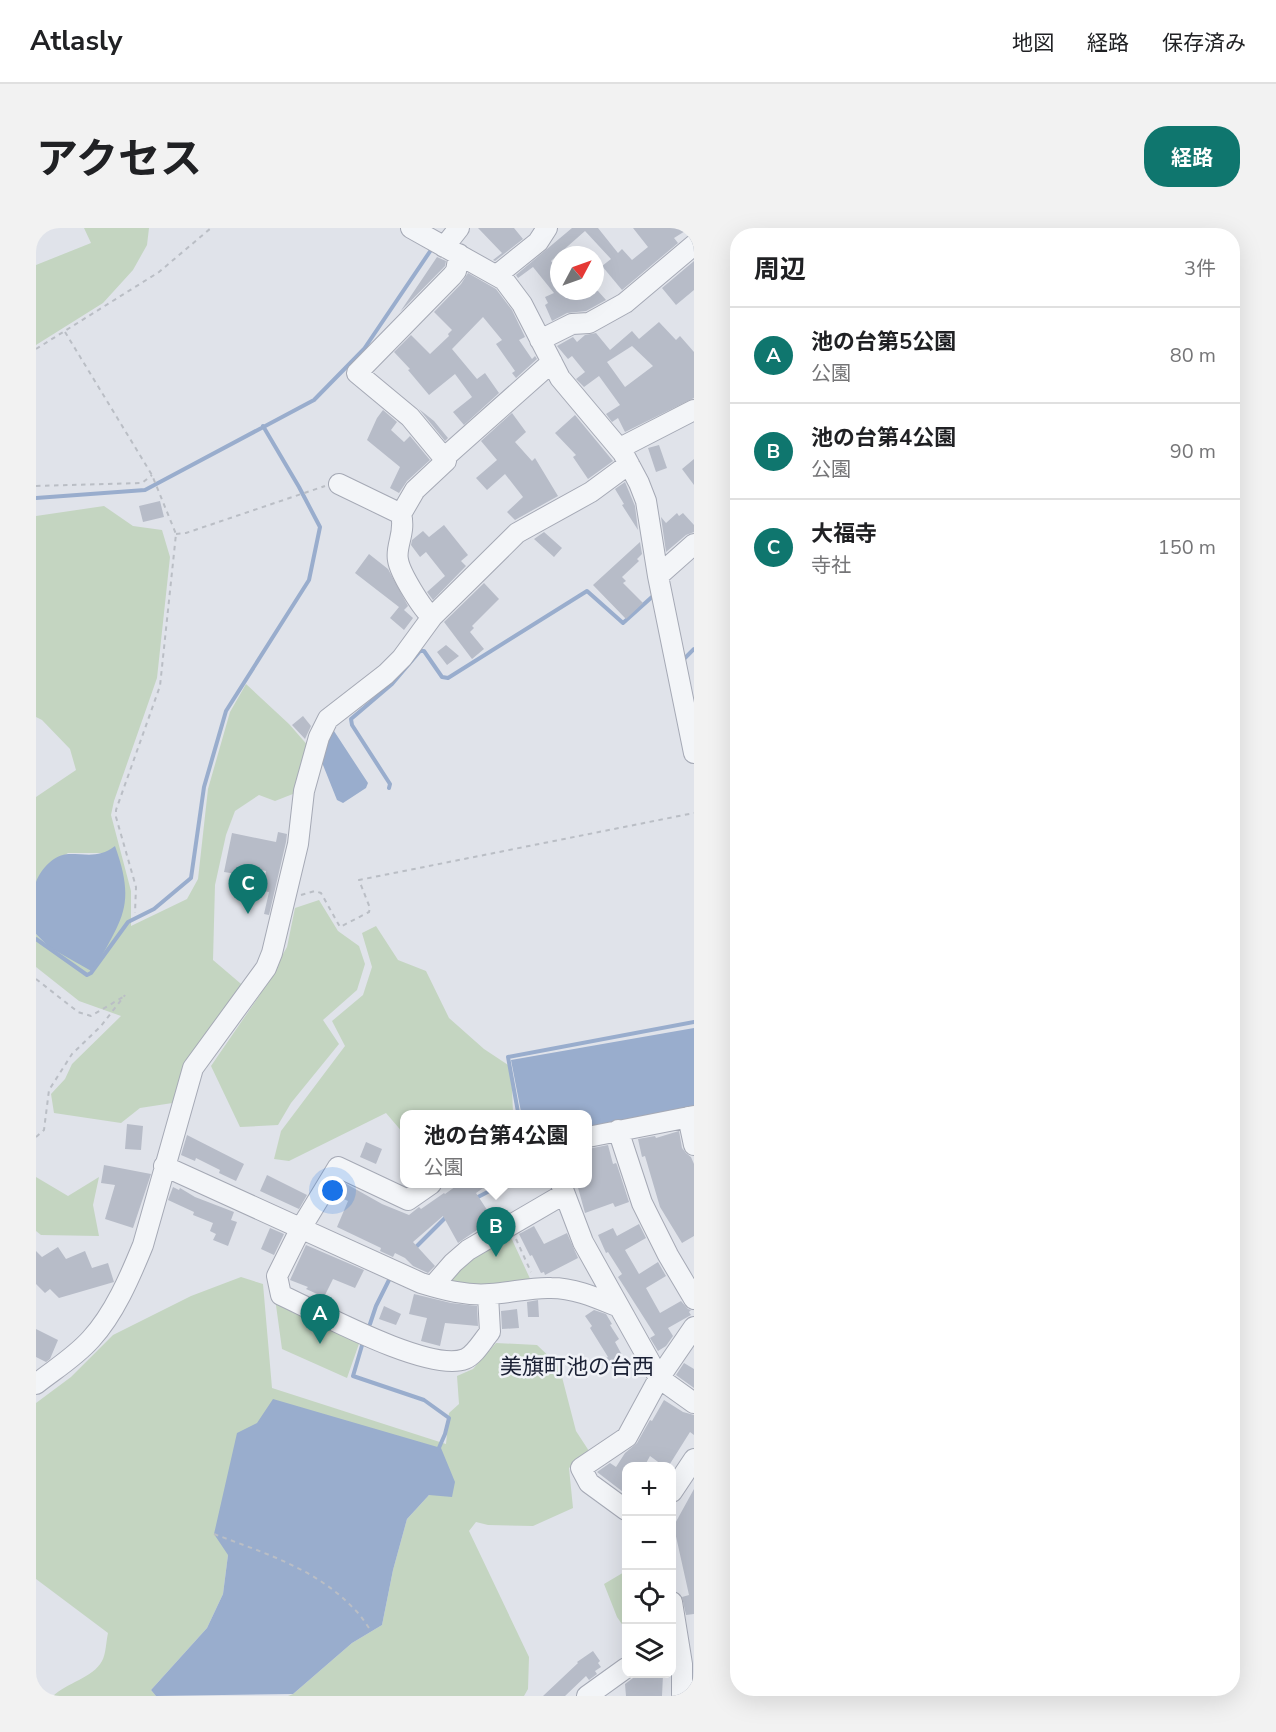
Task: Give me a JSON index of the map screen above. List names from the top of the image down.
{
  "districts": ["美旗町池の台西"],
  "north": "top right",
  "page": {
    "header": "Atlasly",
    "nav": ["地図", "経路", "保存済み"],
    "title": "アクセス",
    "buttons": "経路",
    "heading": ["周辺", "3件"],
    "list": [
      {
        "mark": "A",
        "name": "池の台第5公園",
        "note": "公園",
        "value": "80 m"
      },
      {
        "mark": "B",
        "name": "池の台第4公園",
        "note": "公園",
        "value": "90 m"
      },
      {
        "mark": "C",
        "name": "大福寺",
        "note": "寺社",
        "value": "150 m"
      }
    ],
    "pins": ["C", "B", "A"],
    "popup": ["池の台第4公園", "公園"],
    "map_buttons": ["+", "−"]
  }
}
